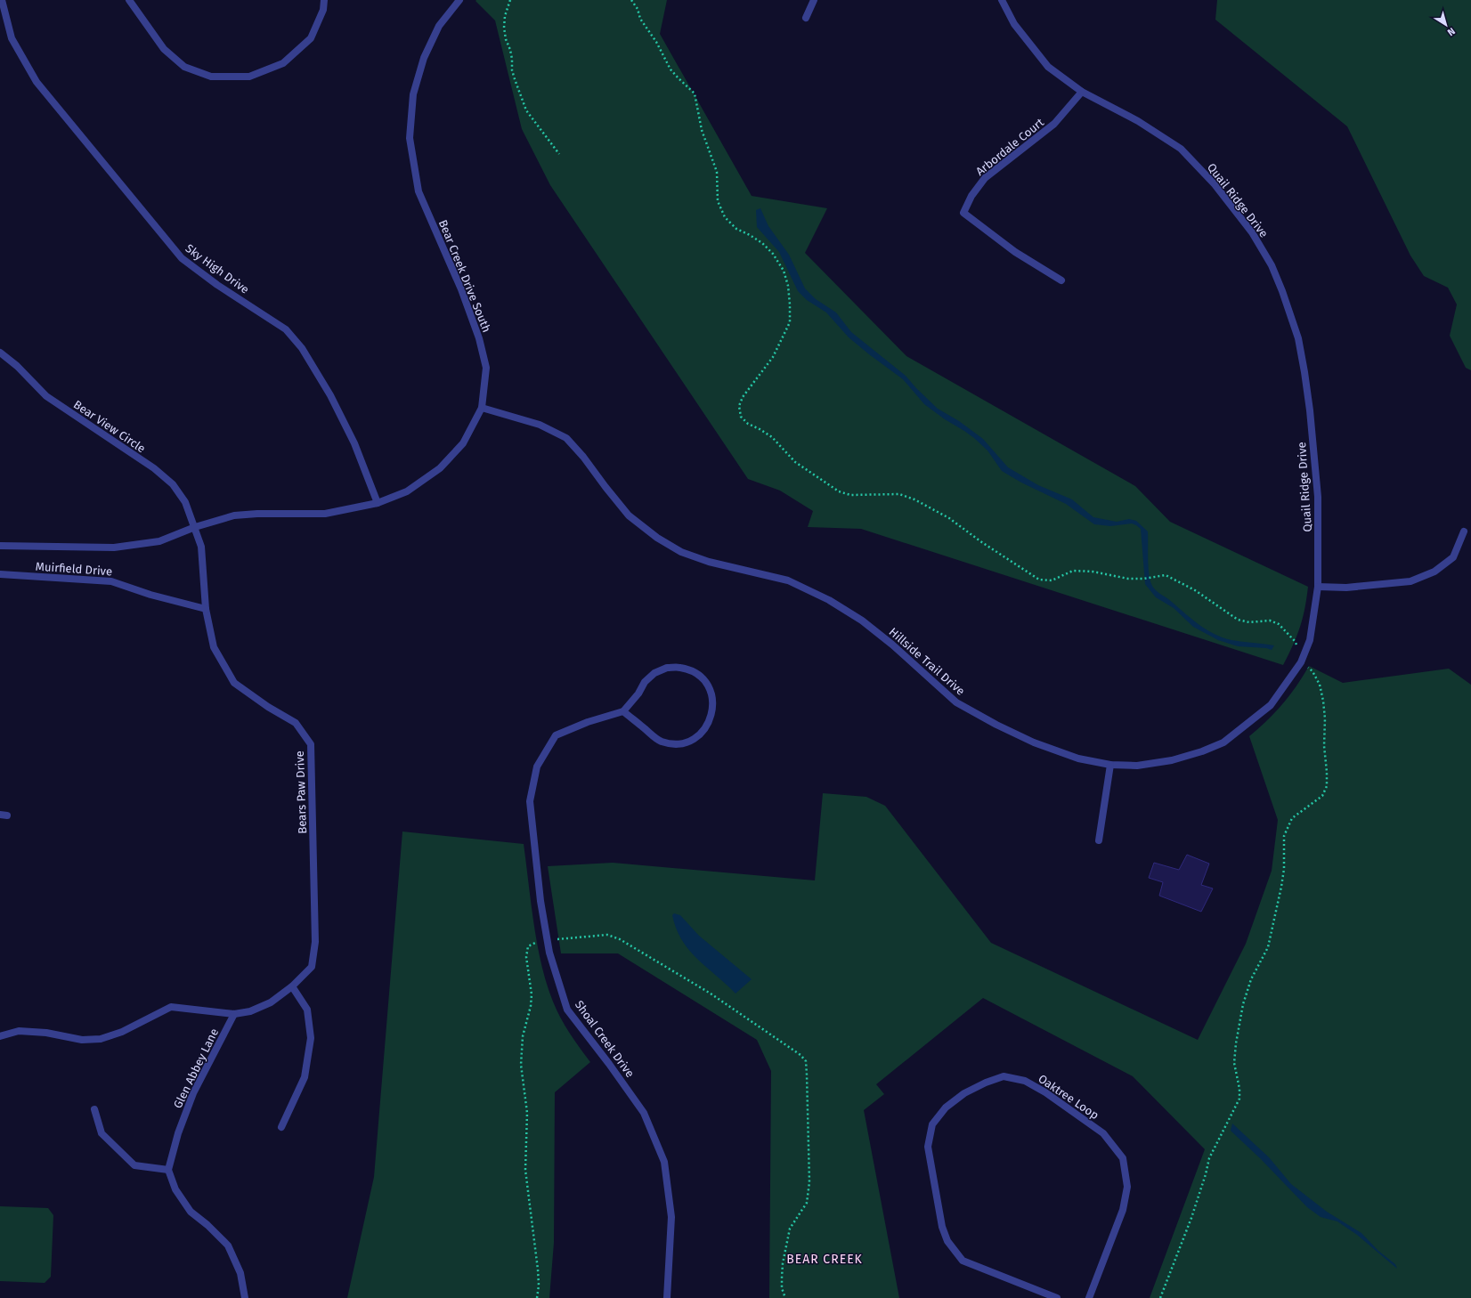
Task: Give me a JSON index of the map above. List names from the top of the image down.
{
  "streets": {
    "street": [
      "Arbordale Court",
      "Quail Ridge Drive",
      "Sky High Drive",
      "Bear Creek Drive South",
      "Bear View Circle",
      "Muirfield Drive",
      "Hillside Trail Drive",
      "Bears Paw Drive",
      "Shoal Creek Drive",
      "Glen Abbey Lane",
      "Oaktree Loop"
    ]
  },
  "crossings": [
    ["Arbordale Court", "Quail Ridge Drive"],
    ["Quail Ridge Drive", "Hillside Trail Drive"],
    ["Sky High Drive", "Bear Creek Drive South"],
    ["Bear Creek Drive South", "Bear View Circle"],
    ["Bear Creek Drive South", "Hillside Trail Drive"],
    ["Bear Creek Drive South", "Bears Paw Drive"],
    ["Bear View Circle", "Bears Paw Drive"],
    ["Muirfield Drive", "Bears Paw Drive"]
  ],
  "districts": ["BEAR CREEK"],
  "north": "bottom right"
}
